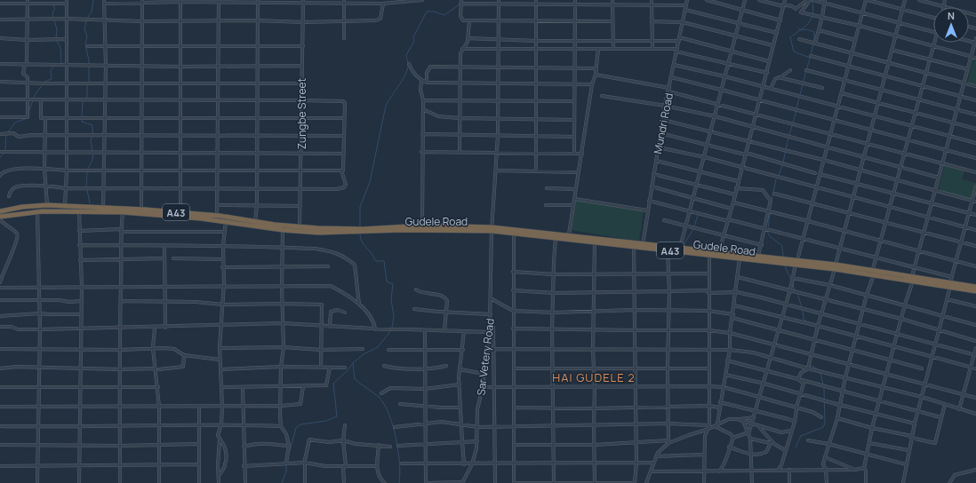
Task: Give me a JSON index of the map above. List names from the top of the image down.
{
  "streets": {
    "highway": ["A43", "Gudele Road"],
    "street": ["Zungbe Street", "Mundri Road", "Sar Vetery Road"]
  },
  "crossings": [
    ["Zungbe Street", "A43"],
    ["Mundri Road", "Gudele Road"],
    ["A43", "Gudele Road"],
    ["Gudele Road", "Sar Vetery Road"]
  ],
  "districts": ["HAI GUDELE 2"],
  "north": "top"
}
